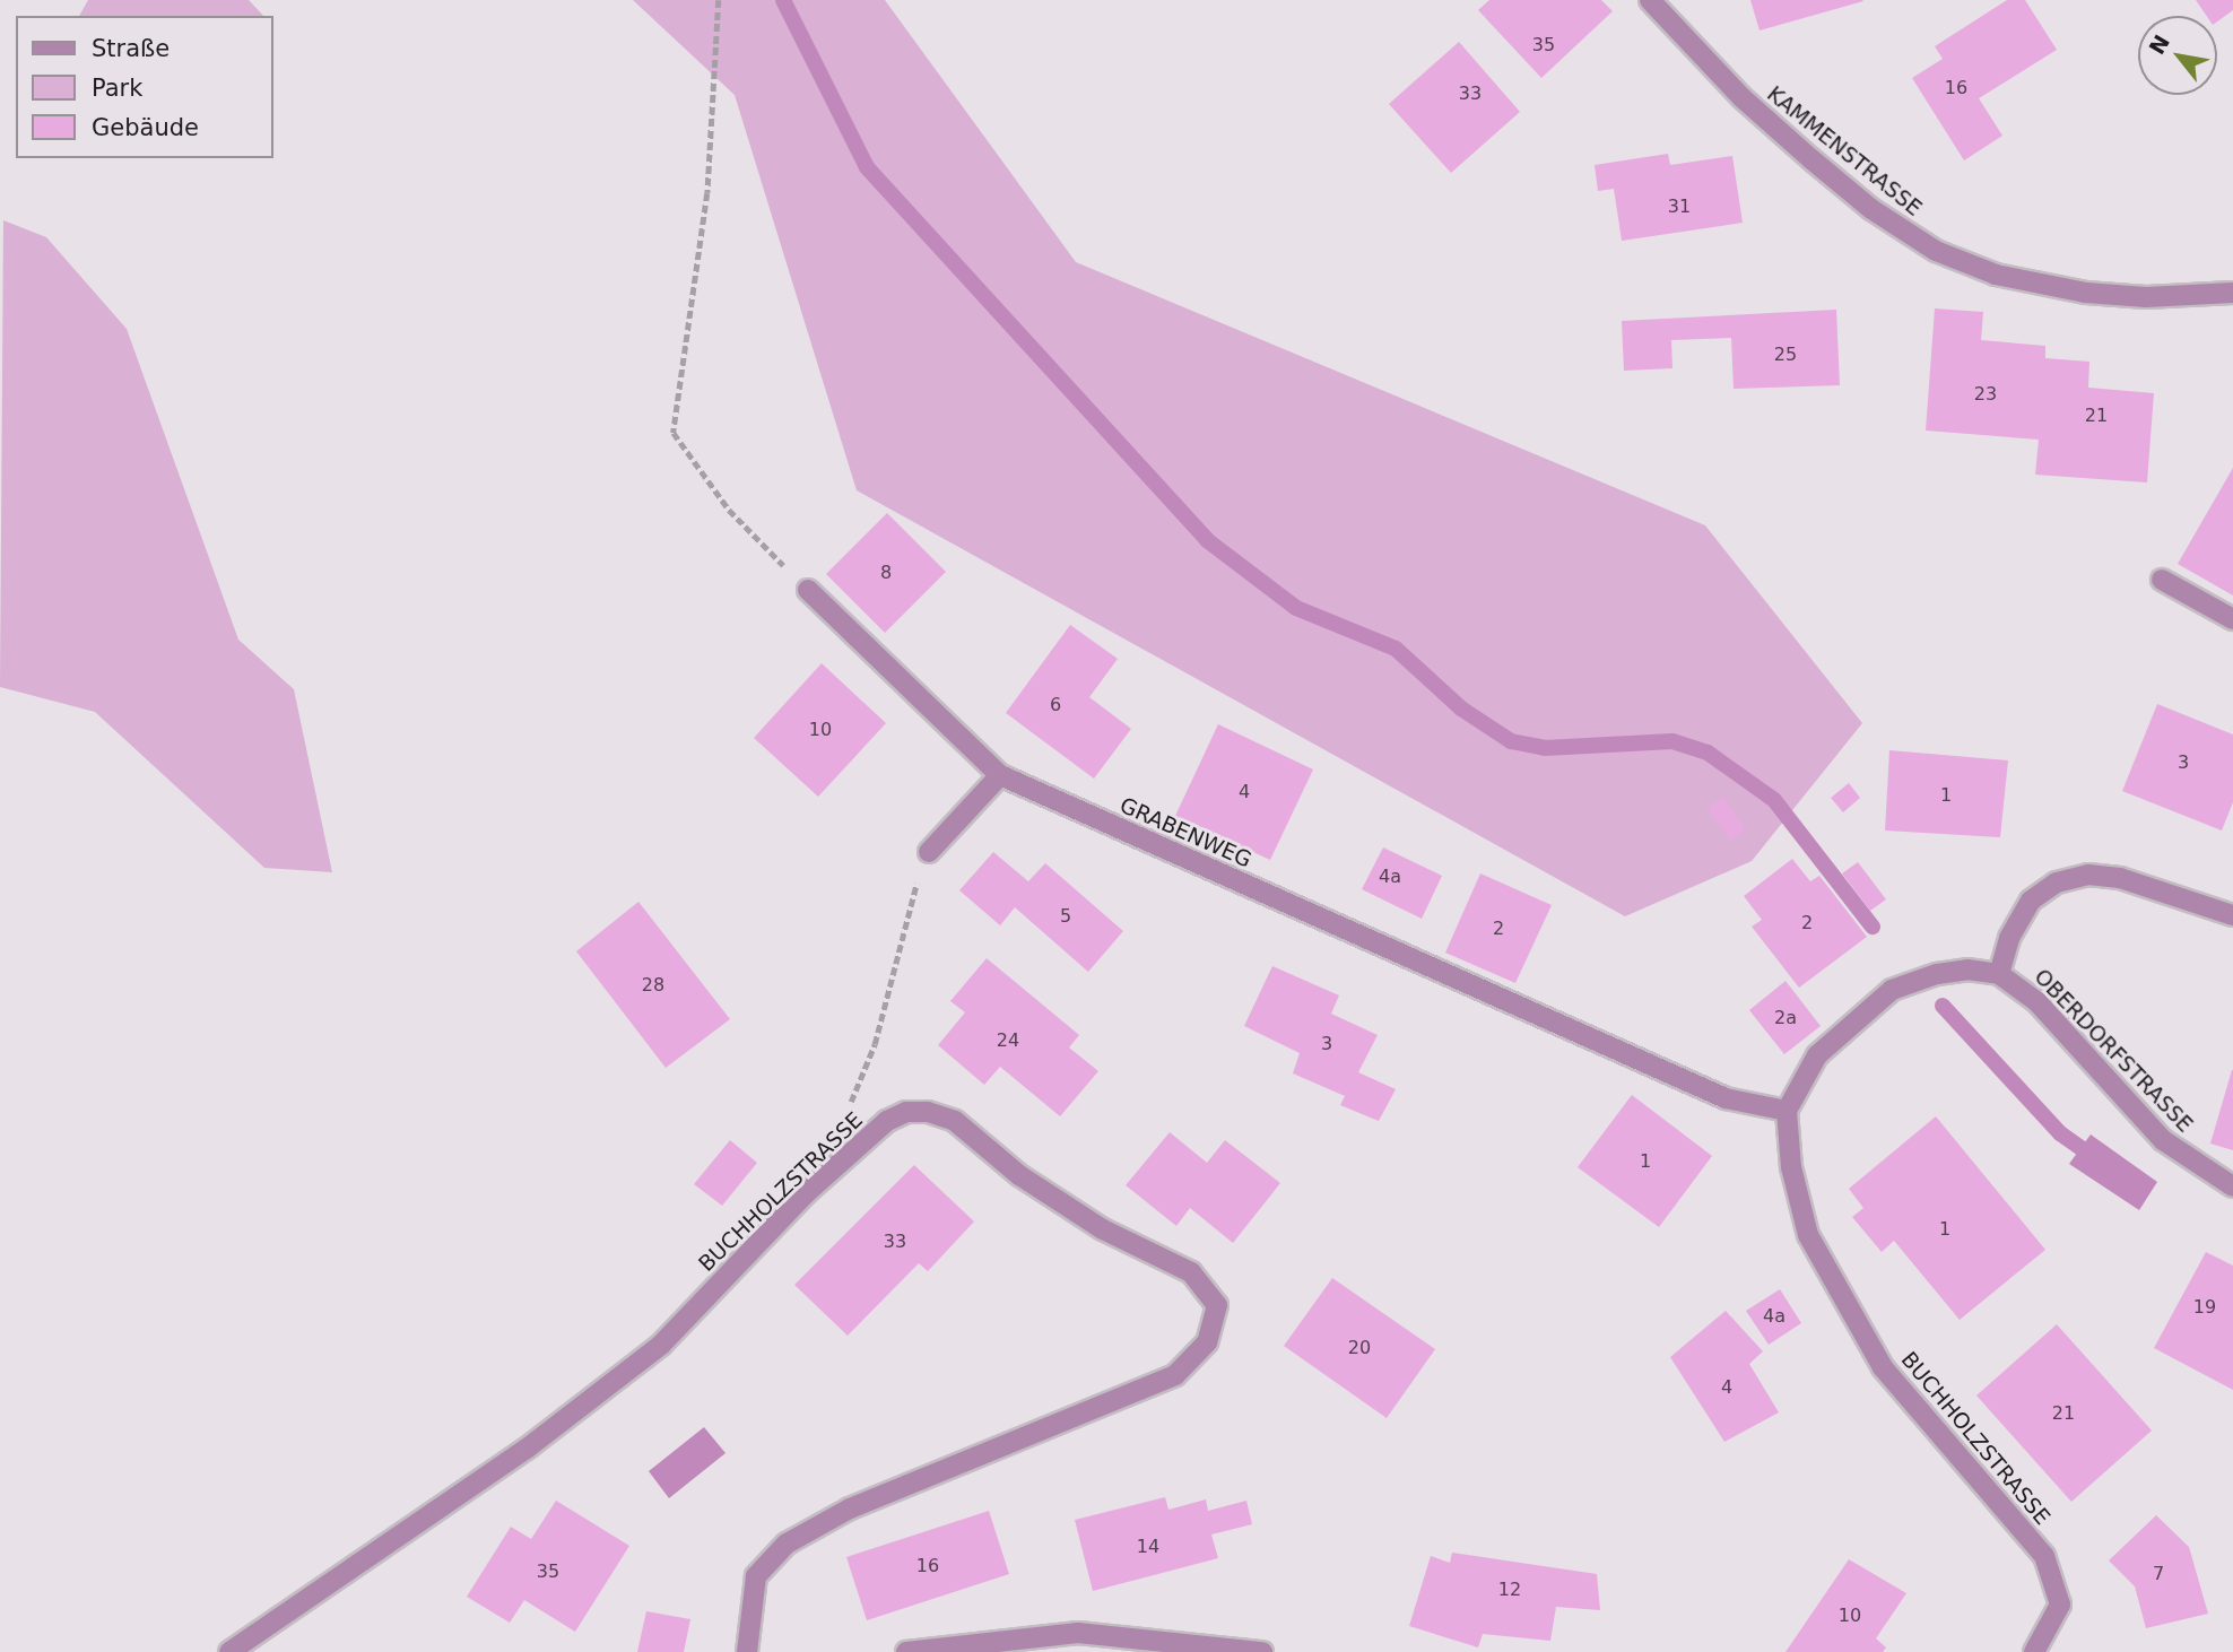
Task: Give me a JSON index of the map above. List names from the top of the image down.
{
  "streets": {
    "street": [
      "KAMMENSTRASSE",
      "GRABENWEG",
      "OBERDORFSTRASSE",
      "BUCHHOLZSTRASSE"
    ]
  },
  "crossings": [
    ["GRABENWEG", "BUCHHOLZSTRASSE"]
  ],
  "house_numbers": [
    "35",
    "16",
    "33",
    "31",
    "25",
    "23",
    "21",
    "8",
    "6",
    "10",
    "3",
    "4",
    "1",
    "4a",
    "5",
    "2",
    "2",
    "28",
    "2a",
    "24",
    "3",
    "1",
    "1",
    "33",
    "19",
    "4a",
    "20",
    "4",
    "21",
    "14",
    "16",
    "35",
    "7",
    "12",
    "10"
  ],
  "legend": ["Straße", "Park", "Gebäude"],
  "north": "top left"
}
